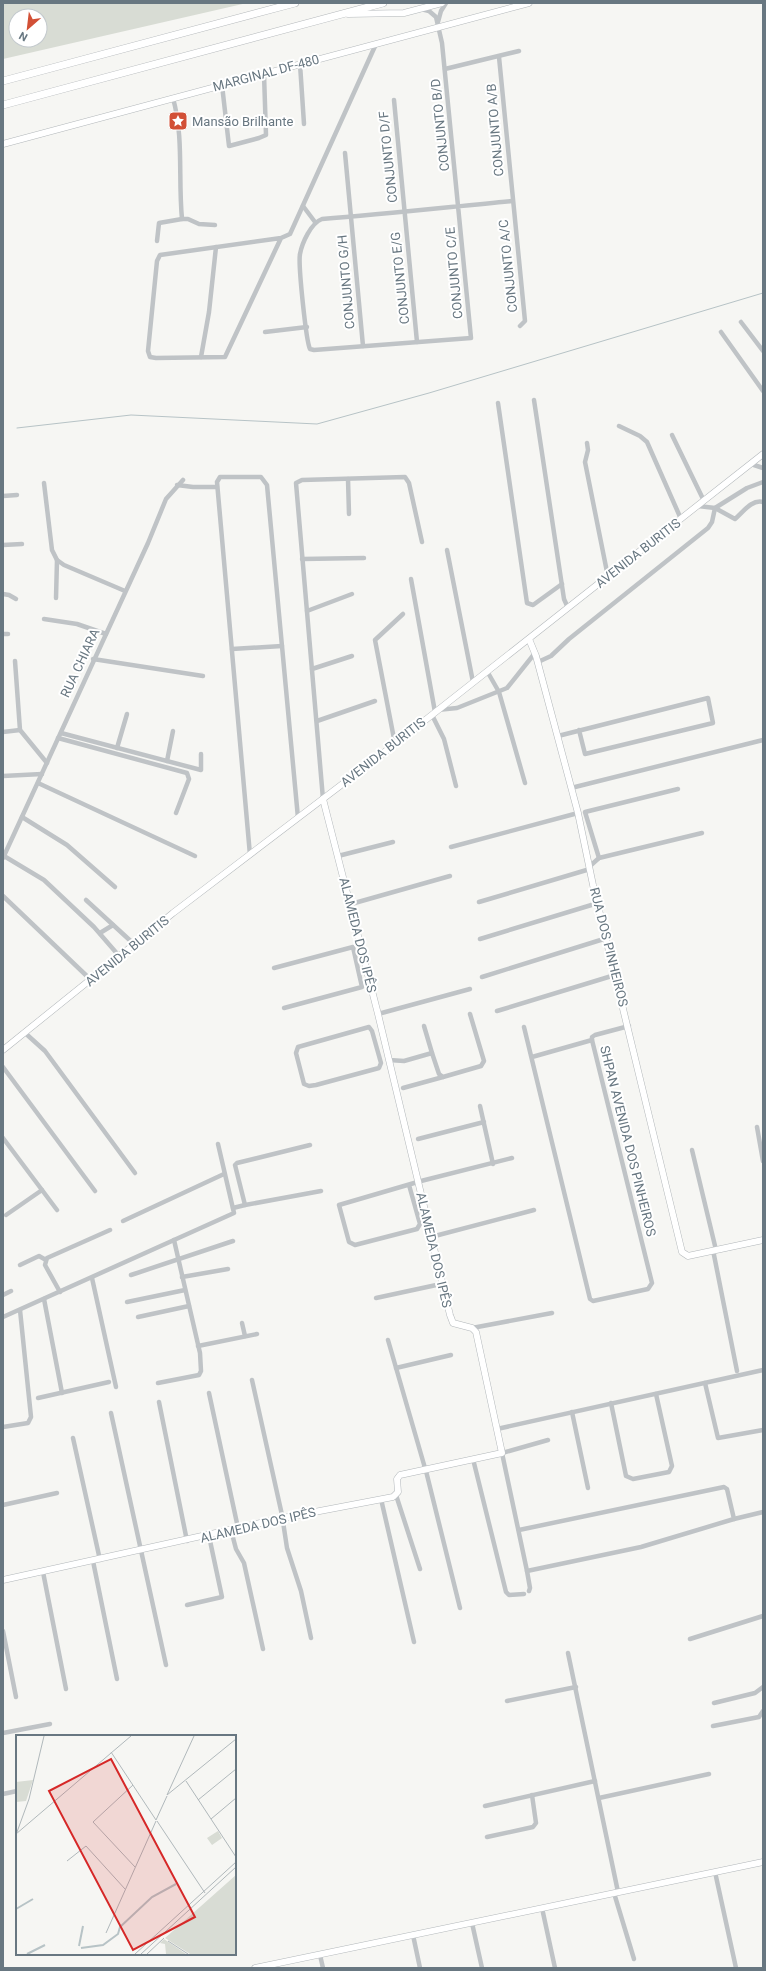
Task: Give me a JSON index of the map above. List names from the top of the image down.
{
  "streets": {
    "street": [
      "MARGINAL DF-480",
      "CONJUNTO B/D",
      "CONJUNTO A/B",
      "CONJUNTO D/F",
      "CONJUNTO A/C",
      "CONJUNTO C/E",
      "CONJUNTO E/G",
      "CONJUNTO G/H",
      "AVENIDA BURITIS",
      "RUA CHIARA",
      "ALAMEDA DOS IPÊS",
      "RUA DOS PINHEIROS",
      "SHPAN AVENIDA DOS PINHEIROS"
    ]
  },
  "crossings": [
    ["MARGINAL DF-480", "CONJUNTO B/D"],
    ["CONJUNTO B/D", "CONJUNTO C/E"],
    ["CONJUNTO A/B", "CONJUNTO A/C"],
    ["CONJUNTO D/F", "CONJUNTO E/G"],
    ["CONJUNTO C/E", "CONJUNTO E/G"],
    ["AVENIDA BURITIS", "ALAMEDA DOS IPÊS"],
    ["AVENIDA BURITIS", "RUA DOS PINHEIROS"]
  ],
  "places": {
    "place": ["Mansão Brilhante"]
  },
  "north": "bottom left"
}
